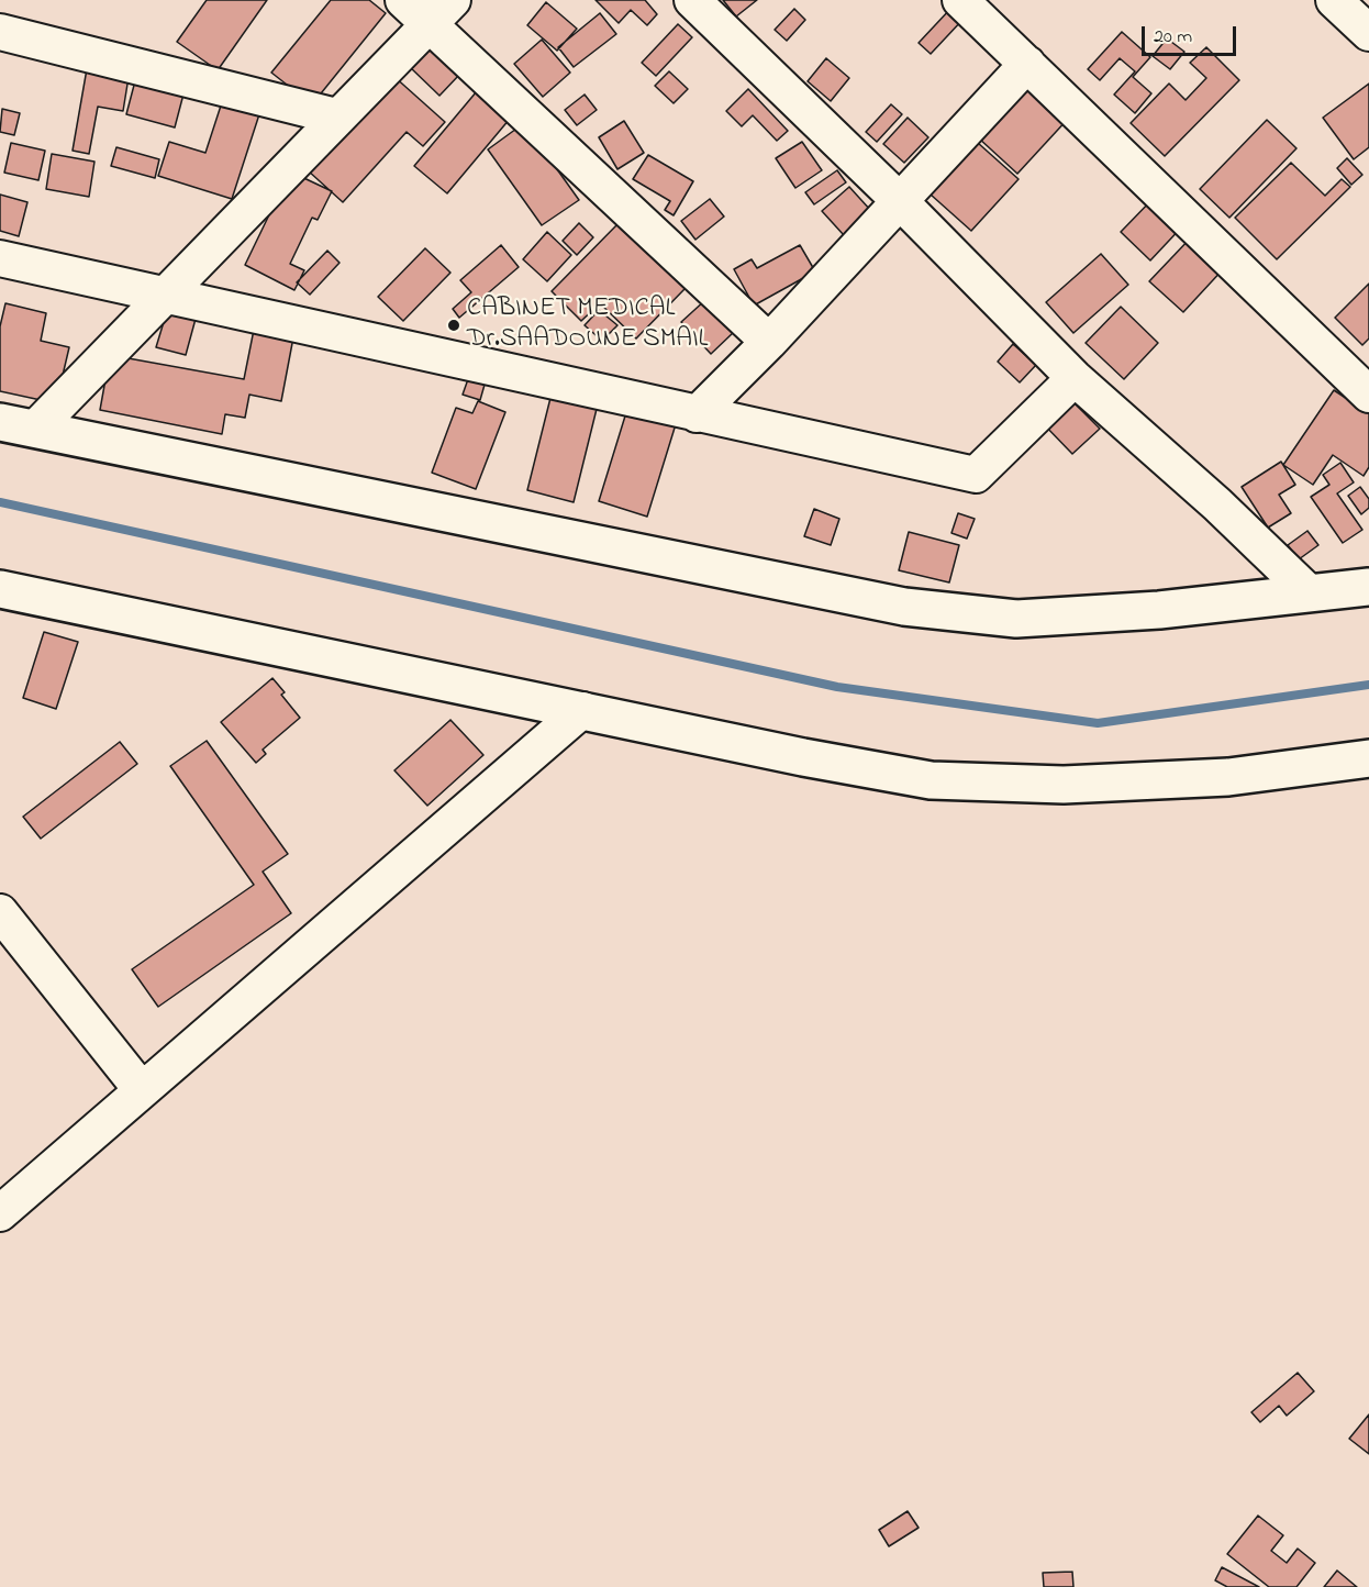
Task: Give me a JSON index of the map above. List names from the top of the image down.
{
  "places": ["CABINET MEDICAL Dr.SAADOUNE SMAIL"],
  "scale_bar": "20 m"
}
